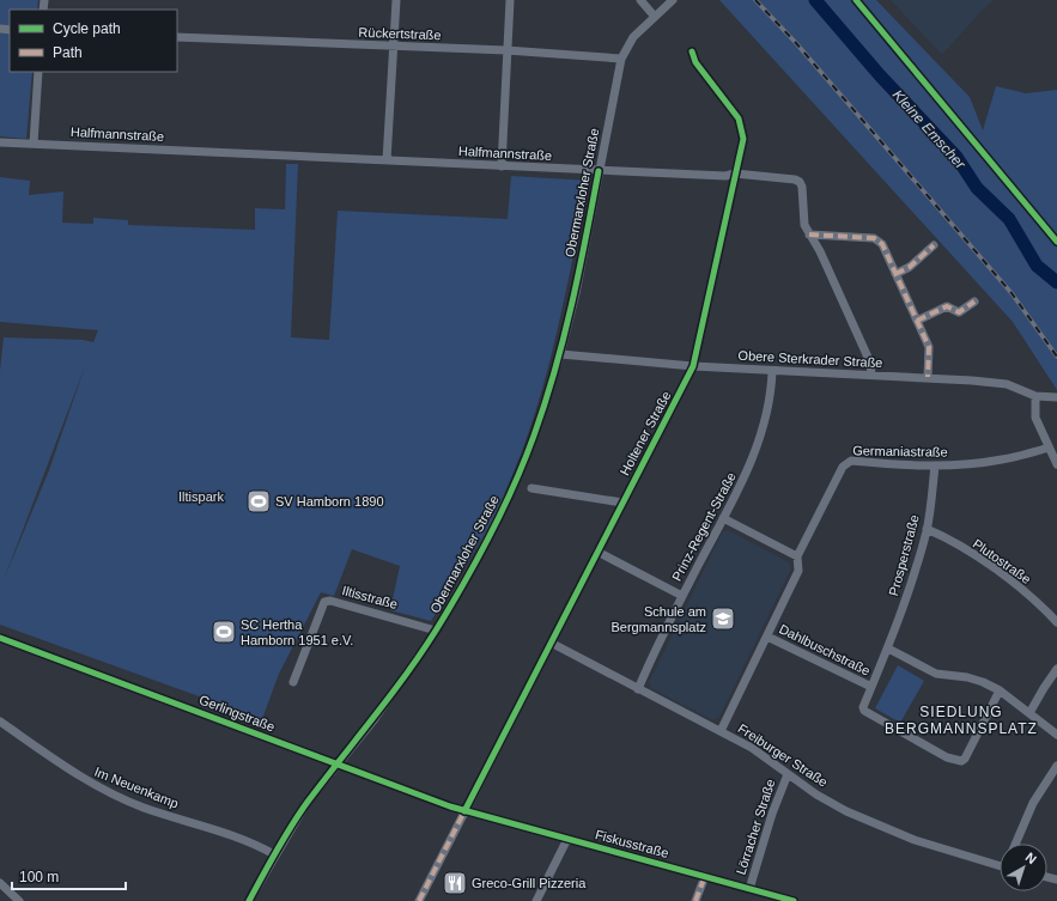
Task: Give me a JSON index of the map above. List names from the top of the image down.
{
  "streets": {
    "street": [
      "Rückertstraße",
      "Halfmannstraße",
      "Obermarxloher Straße",
      "Obere Sterkrader Straße",
      "Holtener Straße",
      "Germaniastraße",
      "Prinz-Regent-Straße",
      "Prosperstraße",
      "Plutostraße",
      "Iltisstraße",
      "Dahlbuschstraße",
      "Gerlingstraße",
      "Freiburger Straße",
      "Im Neuenkamp",
      "Lörracher Straße",
      "Fiskusstraße"
    ]
  },
  "crossings": [
    ["Rückertstraße", "Obermarxloher Straße"],
    ["Halfmannstraße", "Obermarxloher Straße"],
    ["Halfmannstraße", "Obere Sterkrader Straße"],
    ["Halfmannstraße", "Holtener Straße"],
    ["Obermarxloher Straße", "Obere Sterkrader Straße"],
    ["Obermarxloher Straße", "Iltisstraße"],
    ["Obermarxloher Straße", "Gerlingstraße"],
    ["Obermarxloher Straße", "Im Neuenkamp"],
    ["Obere Sterkrader Straße", "Holtener Straße"],
    ["Obere Sterkrader Straße", "Prinz-Regent-Straße"],
    ["Holtener Straße", "Gerlingstraße"],
    ["Holtener Straße", "Freiburger Straße"],
    ["Holtener Straße", "Fiskusstraße"],
    ["Germaniastraße", "Prosperstraße"],
    ["Germaniastraße", "Dahlbuschstraße"],
    ["Germaniastraße", "Freiburger Straße"],
    ["Prinz-Regent-Straße", "Freiburger Straße"],
    ["Prosperstraße", "Plutostraße"],
    ["Prosperstraße", "Dahlbuschstraße"],
    ["Gerlingstraße", "Fiskusstraße"],
    ["Freiburger Straße", "Lörracher Straße"],
    ["Lörracher Straße", "Fiskusstraße"]
  ],
  "districts": ["SIEDLUNG BERGMANNSPLATZ"],
  "water": ["Kleine Emscher"],
  "parks": ["Iltispark"],
  "places": {
    "sports": ["SV Hamborn 1890", "SC Hertha Hamborn 1951 e.V."],
    "school or university": ["Schule am Bergmannsplatz"],
    "restaurant": ["Greco-Grill Pizzeria"]
  },
  "legend": ["Cycle path", "Path"],
  "scale_bar": "100 m",
  "north": "top right"
}
